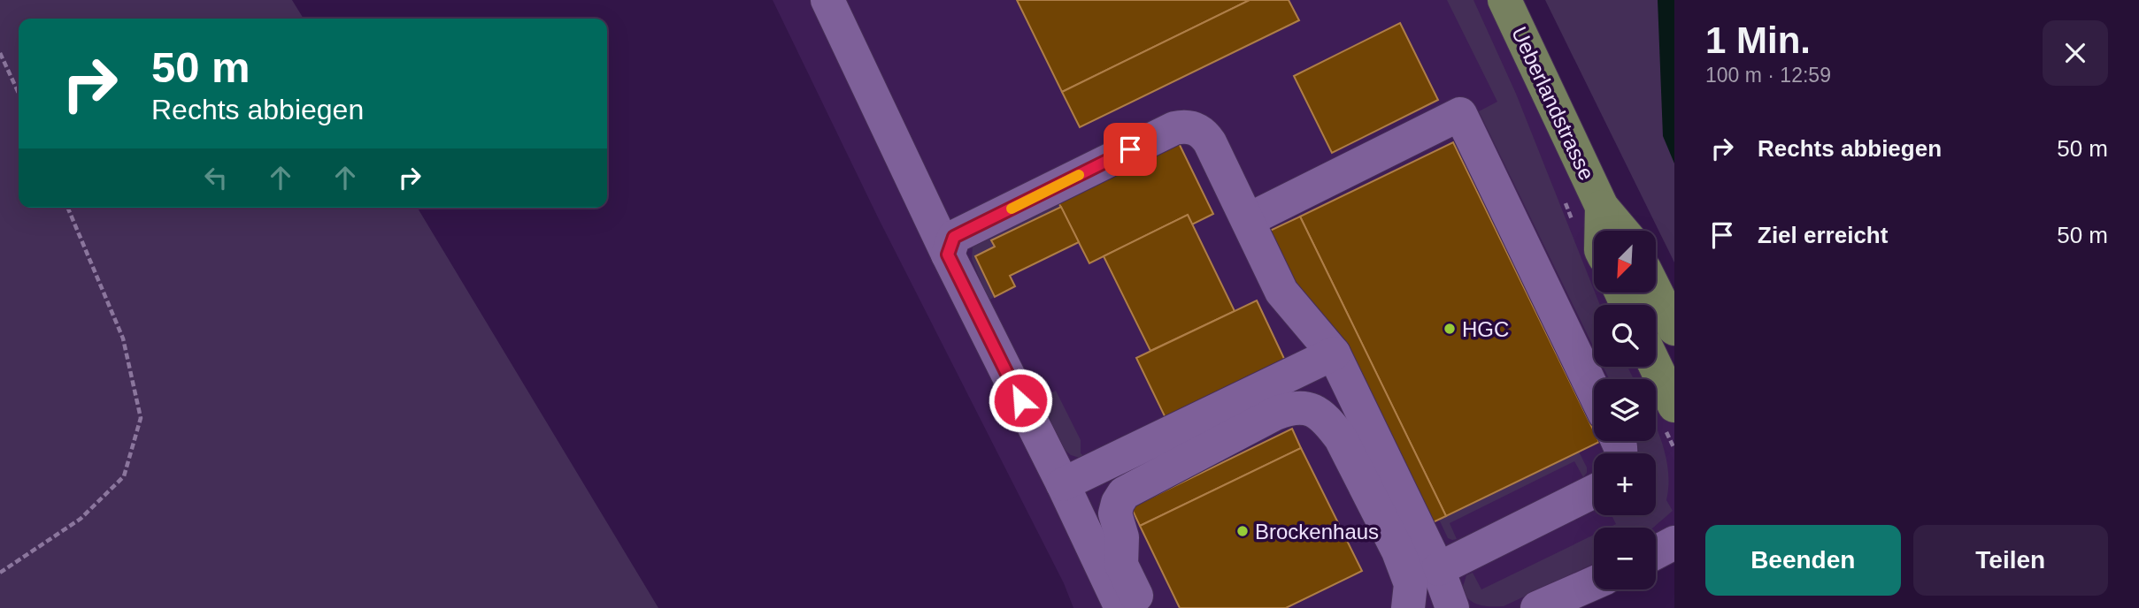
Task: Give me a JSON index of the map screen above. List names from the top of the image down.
{
  "streets": {
    "main road": ["Ueberlandstrasse"]
  },
  "places": ["HGC", "Brockenhaus"],
  "north": "bottom left",
  "page": {
    "heading": ["1 Min.", "100 m · 12:59"],
    "turn": ["50 m", "Rechts abbiegen"],
    "list": [
      {
        "name": "Rechts abbiegen",
        "value": "50 m"
      },
      {
        "name": "Ziel erreicht",
        "value": "50 m"
      }
    ],
    "map_buttons": ["+", "−"],
    "buttons": ["Beenden", "Teilen"]
  }
}
